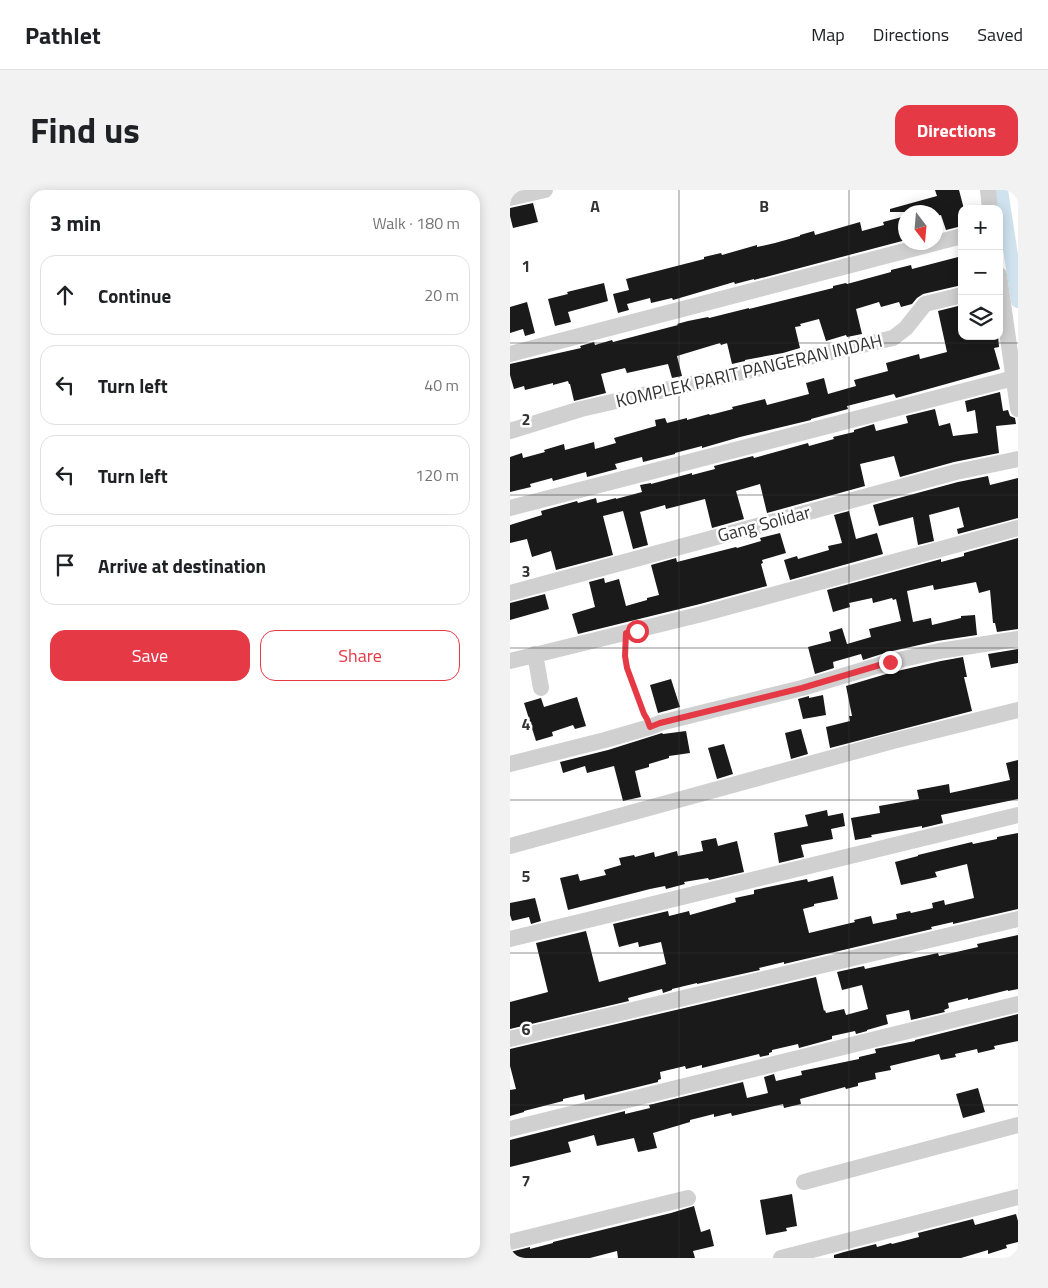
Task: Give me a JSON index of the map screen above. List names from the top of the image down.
{
  "streets": {
    "street": ["KOMPLEK PARIT PANGERAN INDAH", "Gang Solidar"]
  },
  "north": "bottom",
  "page": {
    "header": "Pathlet",
    "nav": ["Map", "Directions", "Saved"],
    "title": "Find us",
    "buttons": [
      "Directions",
      ["Save", "Share"]
    ],
    "heading": ["3 min", "Walk · 180 m"],
    "map_buttons": ["+", "−"],
    "list": [
      ["Continue", "20 m"],
      ["Turn left", "40 m"],
      ["Turn left", "120 m"],
      "Arrive at destination"
    ]
  },
  "grid": {
    "columns": ["A", "B"],
    "rows": [
      "1",
      "2",
      "3",
      "4",
      "5",
      "6",
      "7"
    ]
  }
}
